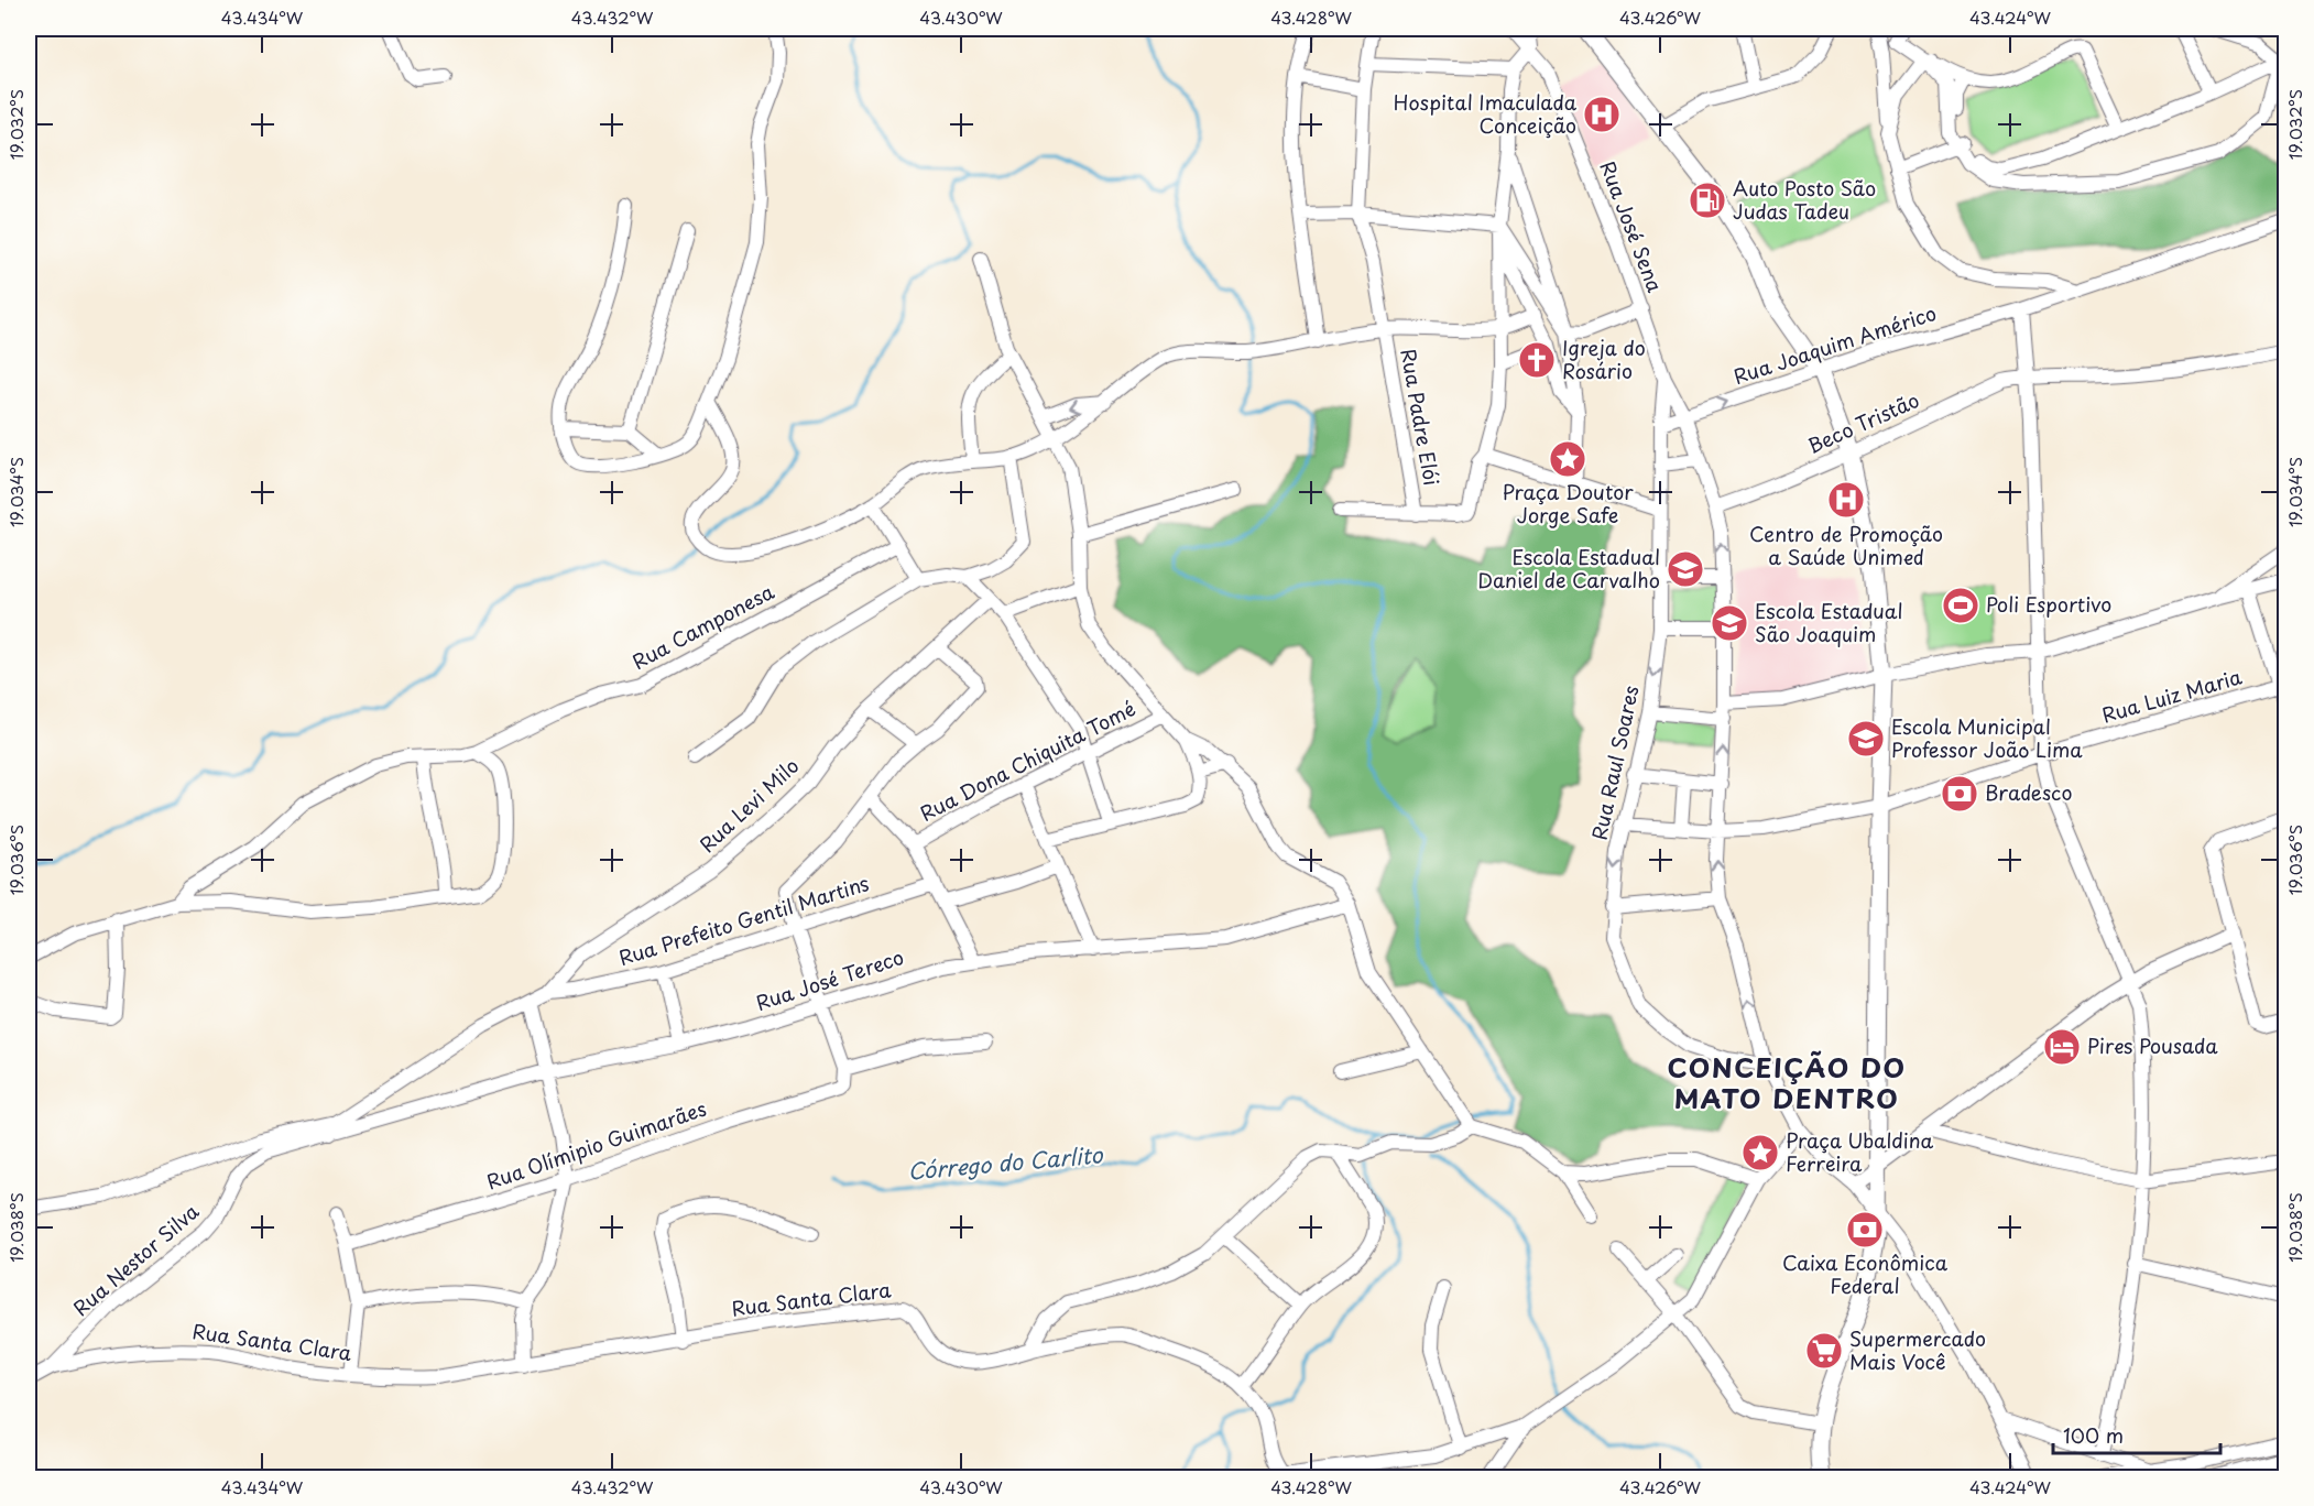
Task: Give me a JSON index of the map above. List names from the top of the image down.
{
  "streets": {
    "street": [
      "Rua José Sena",
      "Rua Joaquim Américo",
      "Rua Padre Elói",
      "Beco Tristão",
      "Rua Camponesa",
      "Rua Luiz Maria",
      "Rua Dona Chiquita Tomé",
      "Rua Raul Soares",
      "Rua Levi Milo",
      "Rua Prefeito Gentil Martins",
      "Rua José Tereco",
      "Rua Olímipio Guimarães",
      "Rua Nestor Silva",
      "Rua Santa Clara"
    ]
  },
  "crossings": [
    ["Rua José Sena", "Rua Raul Soares"],
    ["Rua Joaquim Américo", "Rua Raul Soares"],
    ["Rua Luiz Maria", "Rua Raul Soares"],
    ["Rua Levi Milo", "Rua Prefeito Gentil Martins"],
    ["Rua Prefeito Gentil Martins", "Rua José Tereco"],
    ["Rua Prefeito Gentil Martins", "Rua Nestor Silva"],
    ["Rua José Tereco", "Rua Nestor Silva"],
    ["Rua Nestor Silva", "Rua Santa Clara"]
  ],
  "districts": ["CONCEIÇÃO DO MATO DENTRO"],
  "water": ["Córrego do Carlito"],
  "places": {
    "hospital": ["Hospital Imaculada Conceição", "Centro de Promoção a Saúde Unimed"],
    "fuel station": ["Auto Posto São Judas Tadeu"],
    "church": ["Igreja do Rosário"],
    "place": ["Praça Doutor Jorge Safe", "Praça Ubaldina Ferreira"],
    "school or university": ["Escola Estadual Daniel de Carvalho", "Escola Estadual São Joaquim", "Escola Municipal Professor João Lima"],
    "sports": ["Poli Esportivo"],
    "bank": ["Bradesco", "Caixa Econômica Federal"],
    "hotel": ["Pires Pousada"],
    "supermarket": ["Supermercado Mais Você"]
  },
  "scale_bar": "100 m",
  "coordinates": [
    "43.434°W",
    "43.432°W",
    "43.430°W",
    "43.428°W",
    "43.426°W",
    "43.424°W",
    "19.032°S",
    "19.034°S",
    "19.036°S",
    "19.038°S"
  ]
}
